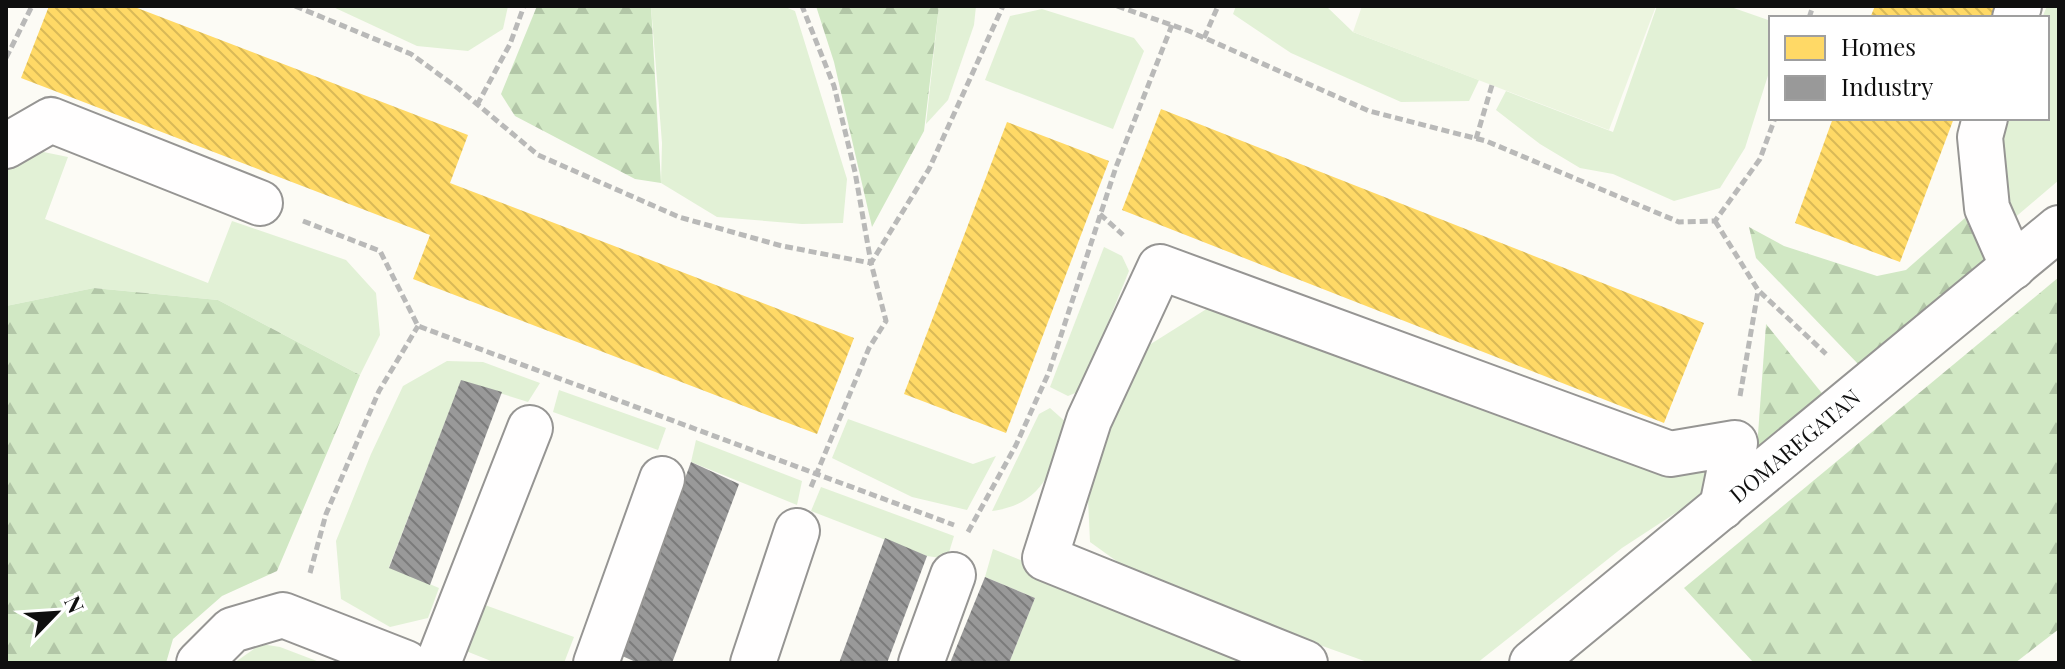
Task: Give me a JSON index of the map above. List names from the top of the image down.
{
  "streets": {
    "street": ["DOMAREGATAN"]
  },
  "legend": ["Homes", "Industry"],
  "north": "top right"
}
